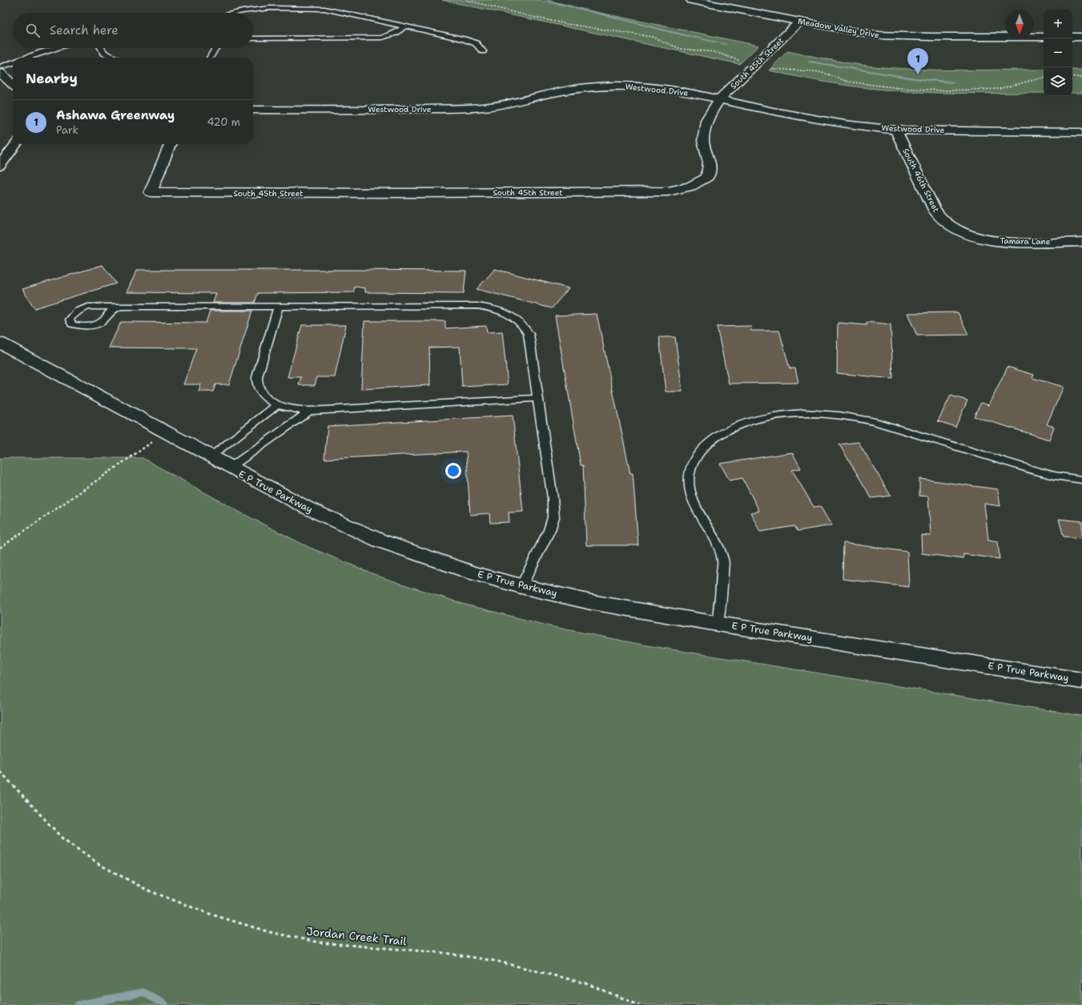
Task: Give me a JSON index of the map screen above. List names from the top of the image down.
{
  "streets": {
    "street": [
      "Meadow Valley Drive",
      "South 45th Street",
      "Westwood Drive",
      "South 46th Street",
      "Tamara Lane",
      "E P True Parkway"
    ],
    "path": ["Jordan Creek Trail"]
  },
  "crossings": [
    ["Meadow Valley Drive", "South 45th Street"],
    ["South 45th Street", "Westwood Drive"],
    ["Westwood Drive", "South 46th Street"],
    ["South 46th Street", "Tamara Lane"]
  ],
  "north": "bottom",
  "page": {
    "map_buttons": ["+", "−"],
    "search": "Search here",
    "pins": "1",
    "heading": "Nearby",
    "list": [
      {
        "mark": "1",
        "name": "Ashawa Greenway",
        "note": "Park",
        "value": "420 m"
      }
    ]
  }
}
